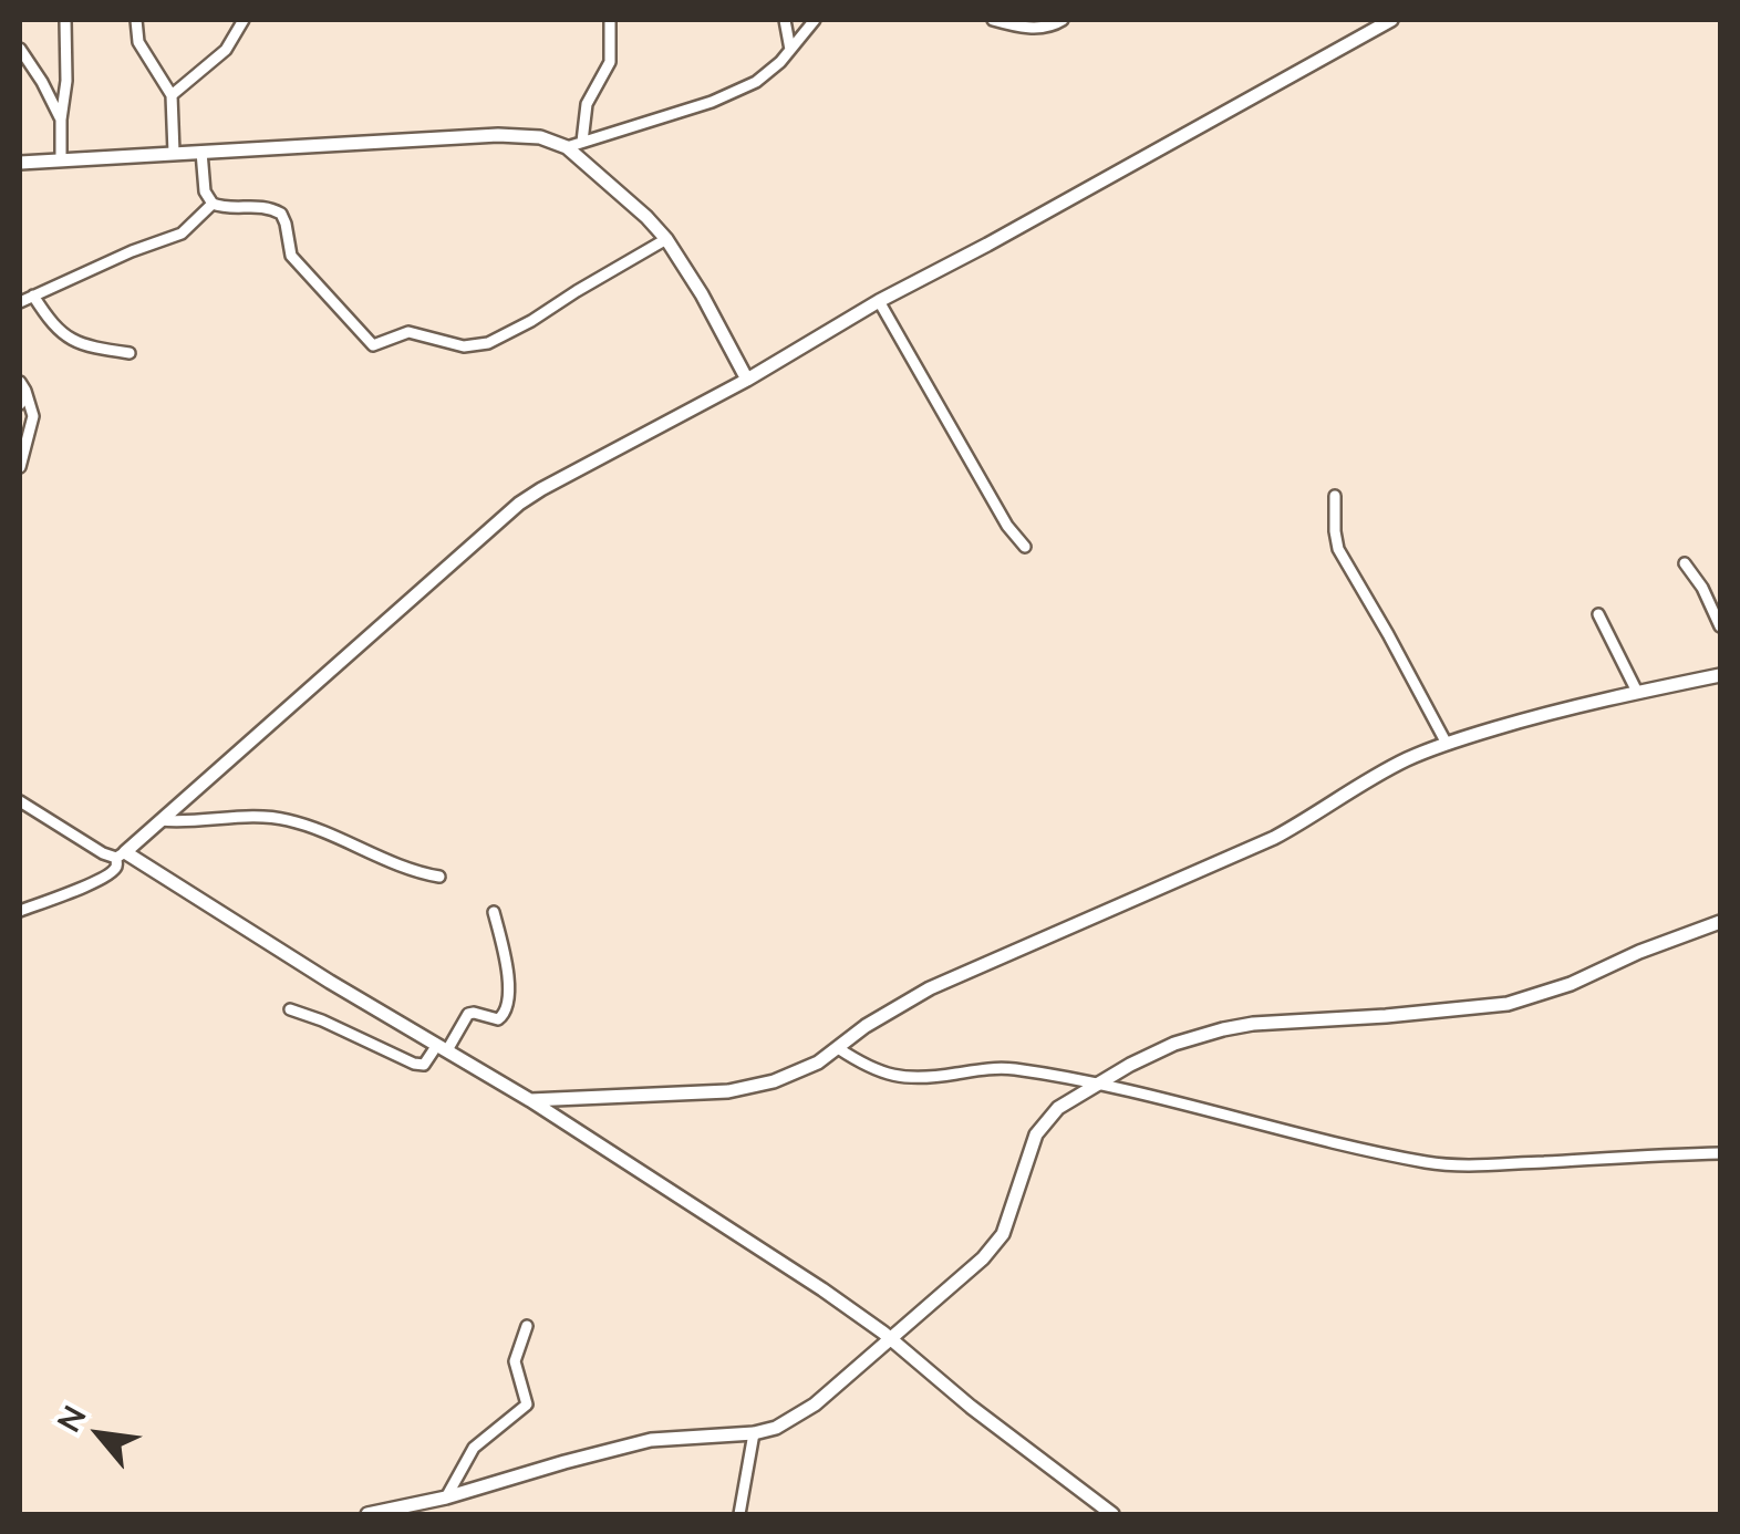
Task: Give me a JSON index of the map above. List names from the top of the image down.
{
  "north": "top left"
}
